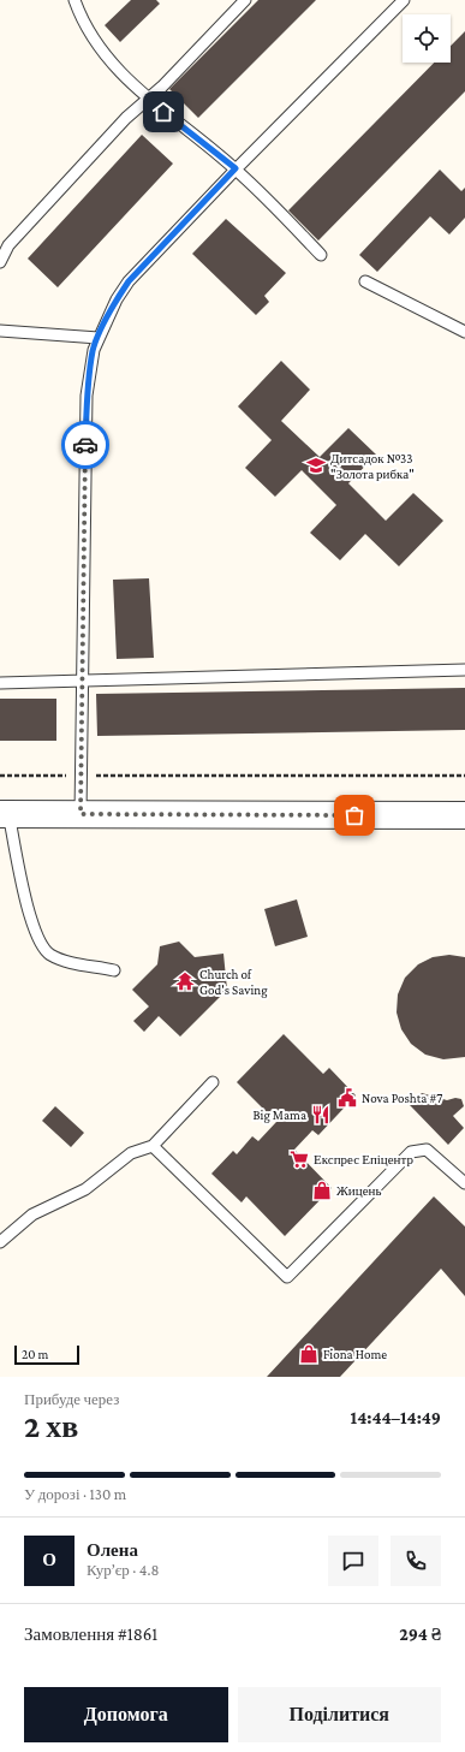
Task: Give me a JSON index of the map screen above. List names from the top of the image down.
{
  "places": {
    "school or university": ["Дитсадок №33 \"Золота рибка\""],
    "temple": ["Church of God's Saving"],
    "public building": ["Nova Poshta #7"],
    "restaurant": ["Big Mama"],
    "supermarket": ["Експрес Епіцентр"],
    "shop": ["Жицень", "Fiona Home"]
  },
  "scale_bar": "20 m",
  "page": {
    "scale": "20 m",
    "heading": ["2 хв", "Прибуде через", "14:44–14:49"],
    "panel": [
      "Олена",
      "Кур’єр · 4.8",
      "Замовлення #1861",
      "294 ₴"
    ],
    "bar": "У дорозі · 130 m",
    "round": "О",
    "buttons": ["Допомога", "Поділитися"]
  }
}
